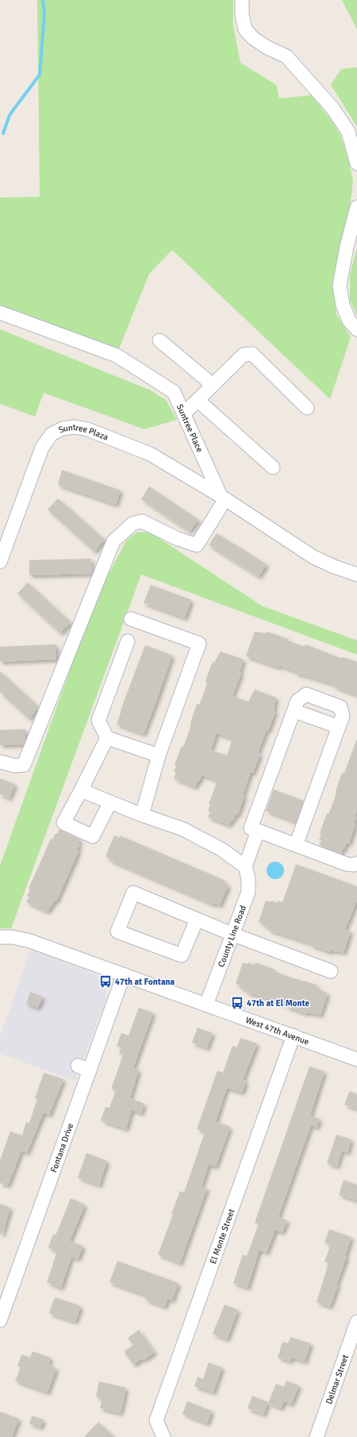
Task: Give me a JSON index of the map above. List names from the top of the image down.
{
  "streets": {
    "street": [
      "Suntree Place",
      "Suntree Plaza",
      "County Line Road",
      "West 47th Avenue",
      "Fontana Drive",
      "El Monte Street",
      "Delmar Street"
    ]
  },
  "crossings": [
    ["Suntree Place", "Suntree Plaza"],
    ["County Line Road", "West 47th Avenue"],
    ["West 47th Avenue", "Fontana Drive"],
    ["West 47th Avenue", "El Monte Street"]
  ],
  "places": {
    "bus stop": ["47th at Fontana", "47th at El Monte"]
  }
}
